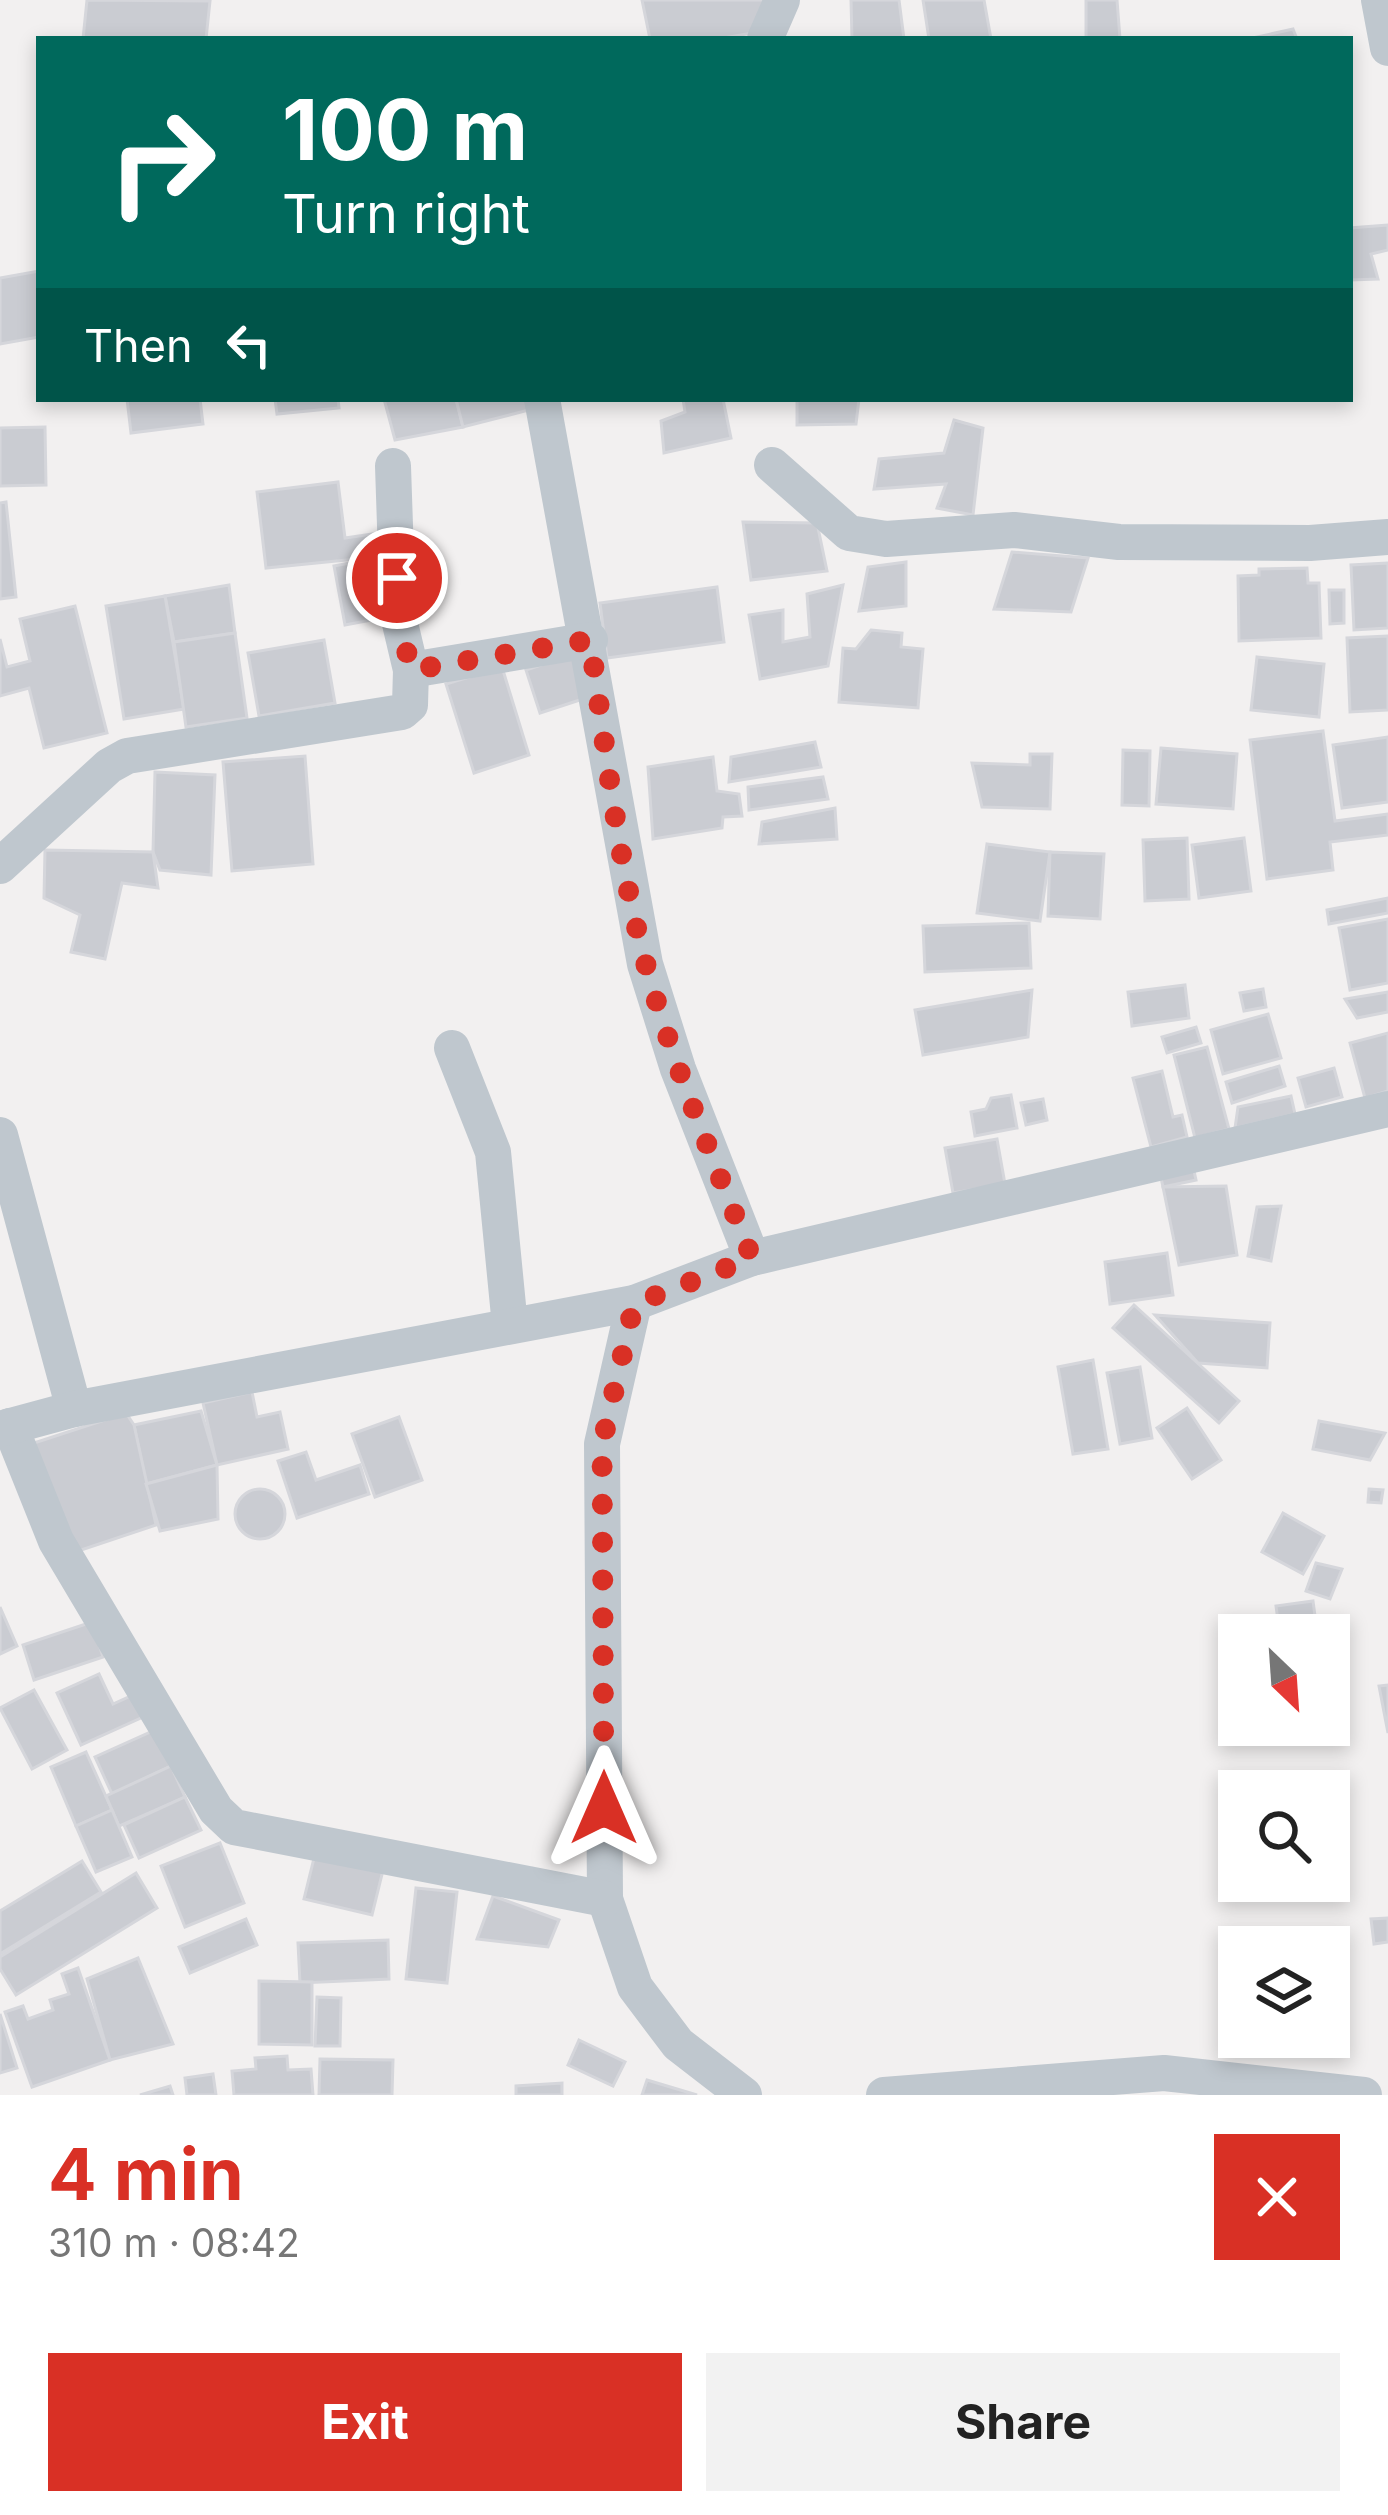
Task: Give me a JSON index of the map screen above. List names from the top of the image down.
{
  "north": "bottom right",
  "page": {
    "turn": ["100 m", "Turn right"],
    "then": "Then",
    "heading": ["4 min", "310 m · 08:42"],
    "buttons": ["Exit", "Share"]
  }
}
